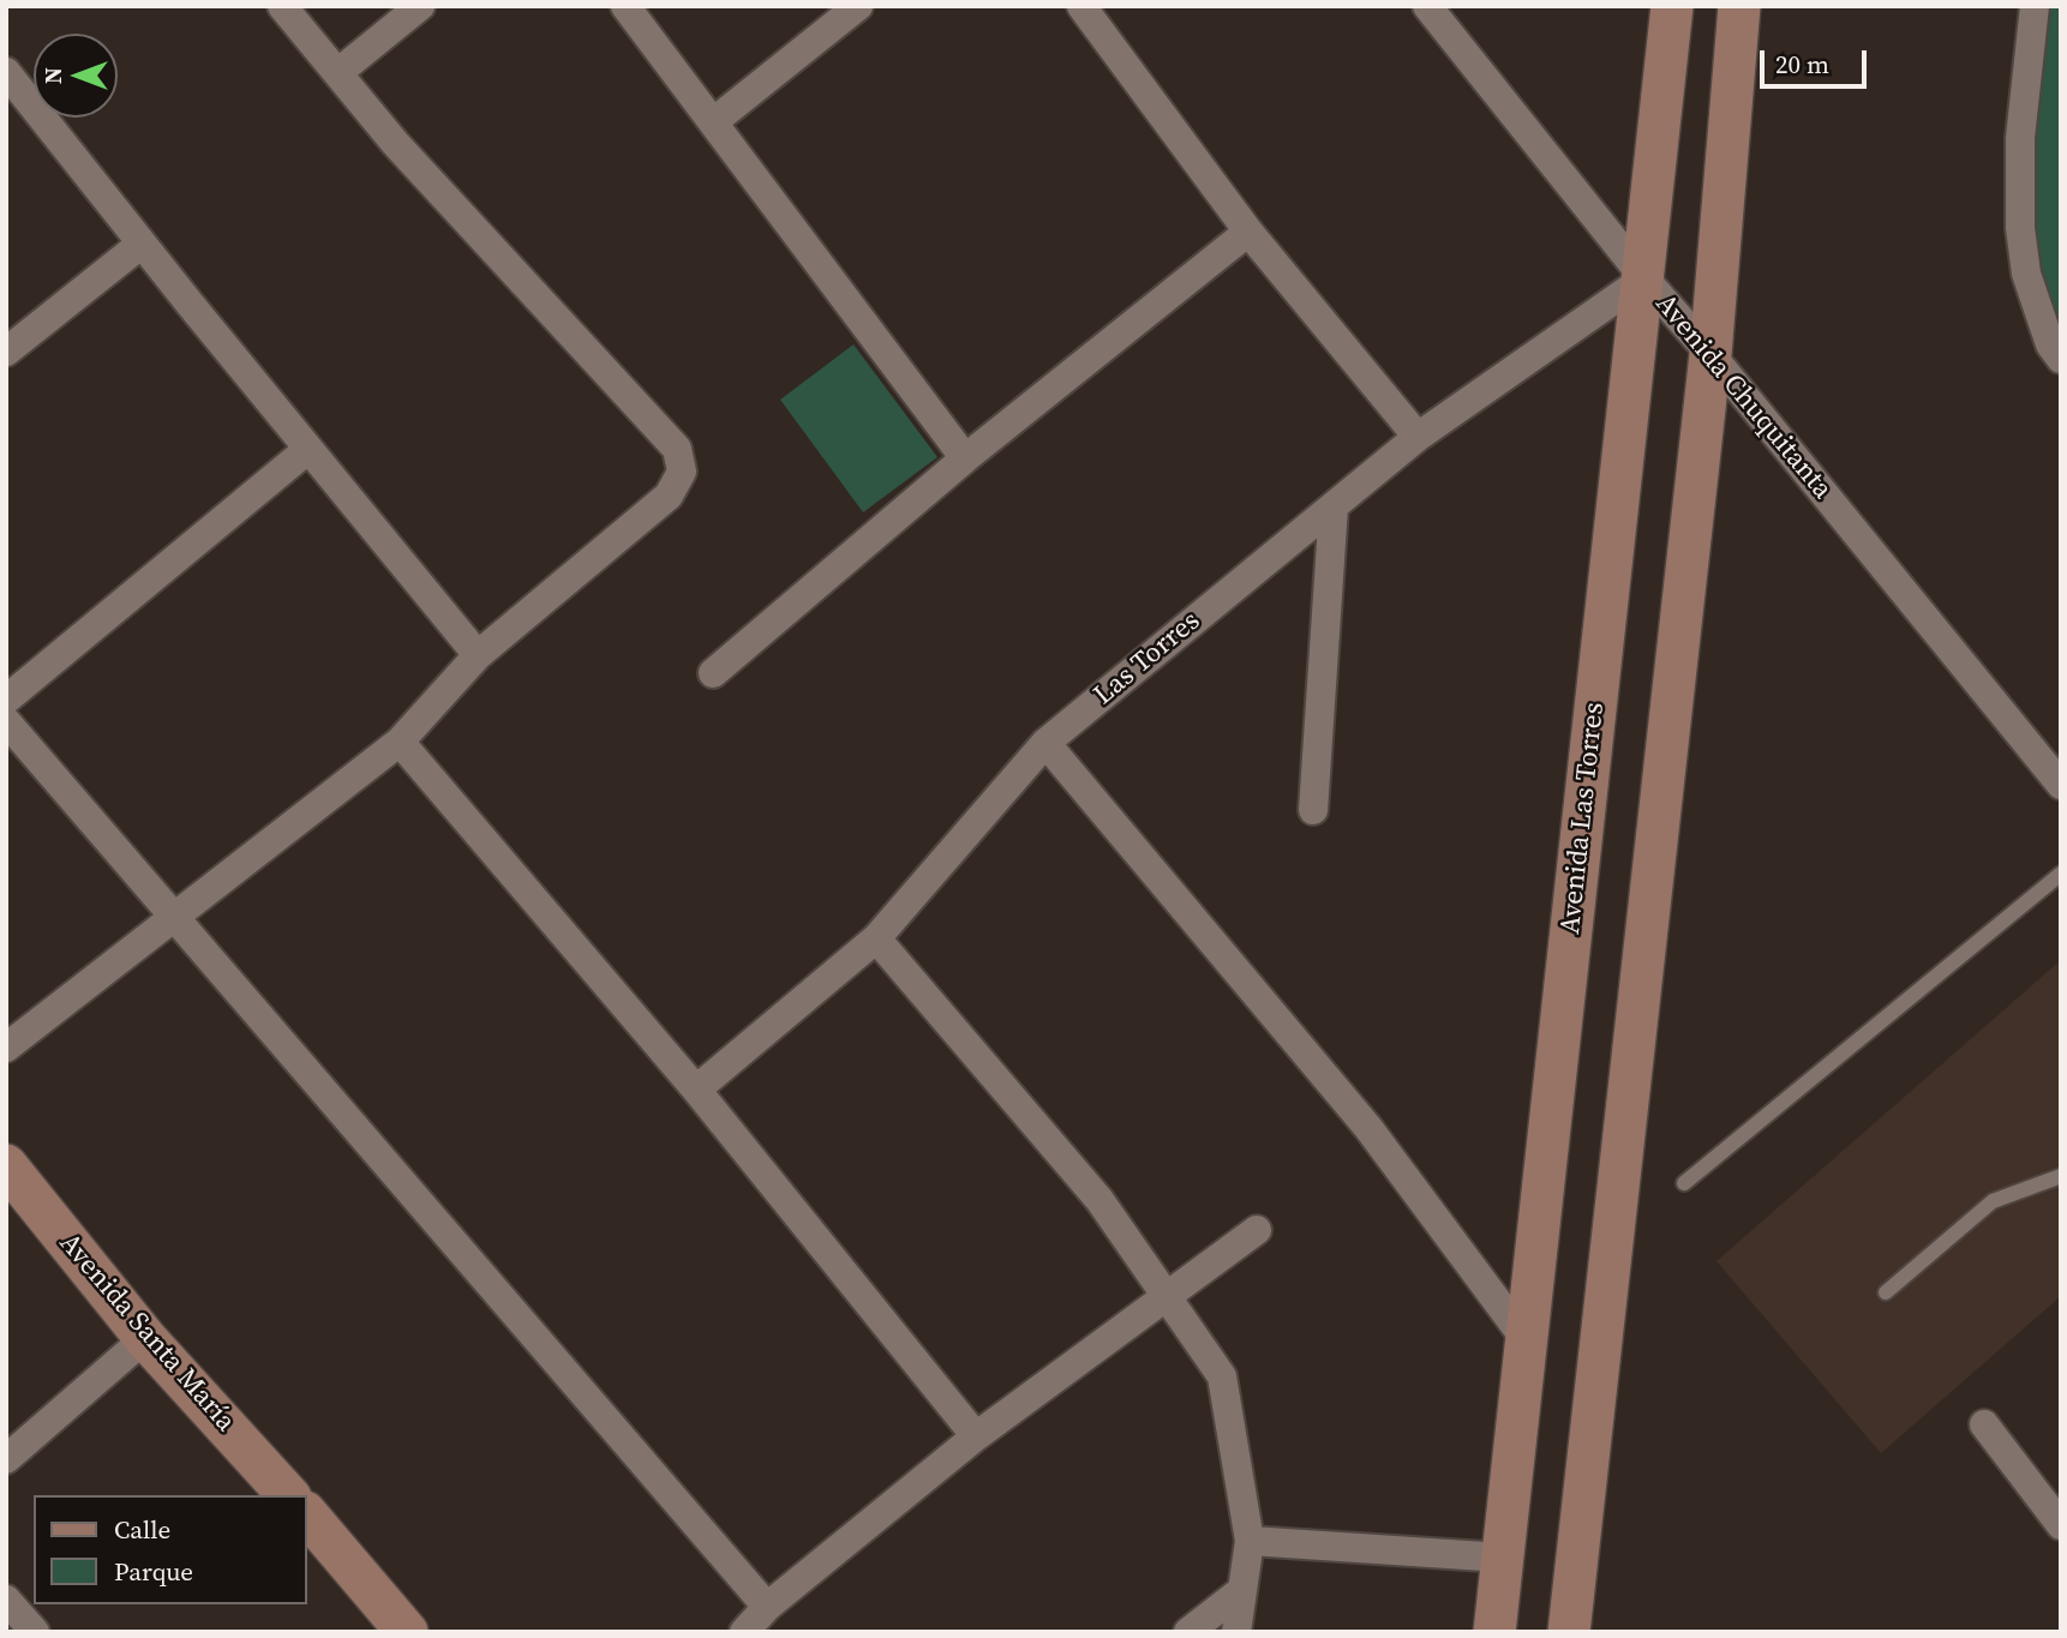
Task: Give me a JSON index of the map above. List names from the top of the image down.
{
  "streets": {
    "street": [
      "Avenida Chuquitanta",
      "Las Torres",
      "Avenida Las Torres",
      "Avenida Santa María"
    ]
  },
  "crossings": [
    ["Avenida Chuquitanta", "Las Torres"],
    ["Avenida Chuquitanta", "Avenida Las Torres"],
    ["Las Torres", "Avenida Las Torres"]
  ],
  "legend": ["Calle", "Parque"],
  "scale_bar": "20 m",
  "north": "left"
}
